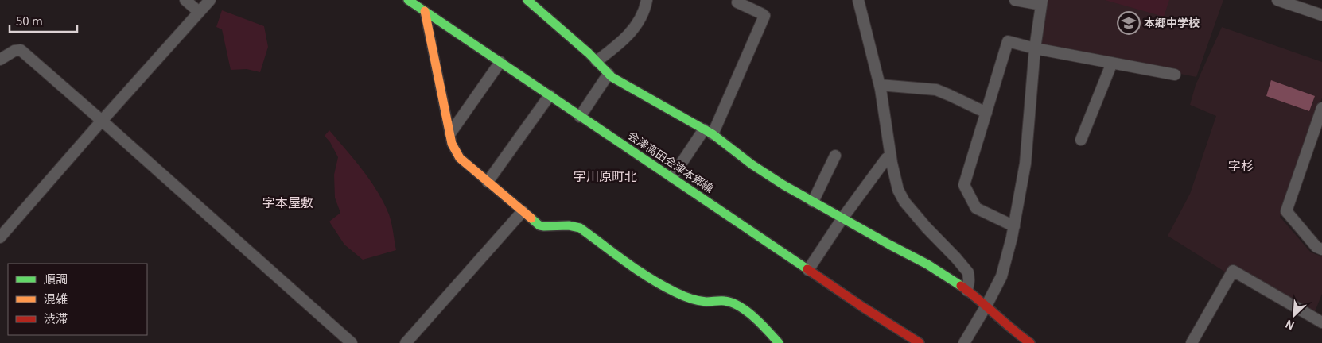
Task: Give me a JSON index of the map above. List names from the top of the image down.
{
  "streets": {
    "street": ["会津高田会津本郷線"]
  },
  "districts": ["字杉", "字川原町北", "字本屋敷"],
  "places": {
    "school or university": ["本郷中学校"]
  },
  "legend": ["順調", "混雑", "渋滞"],
  "scale_bar": "50 m",
  "north": "bottom left"
}
